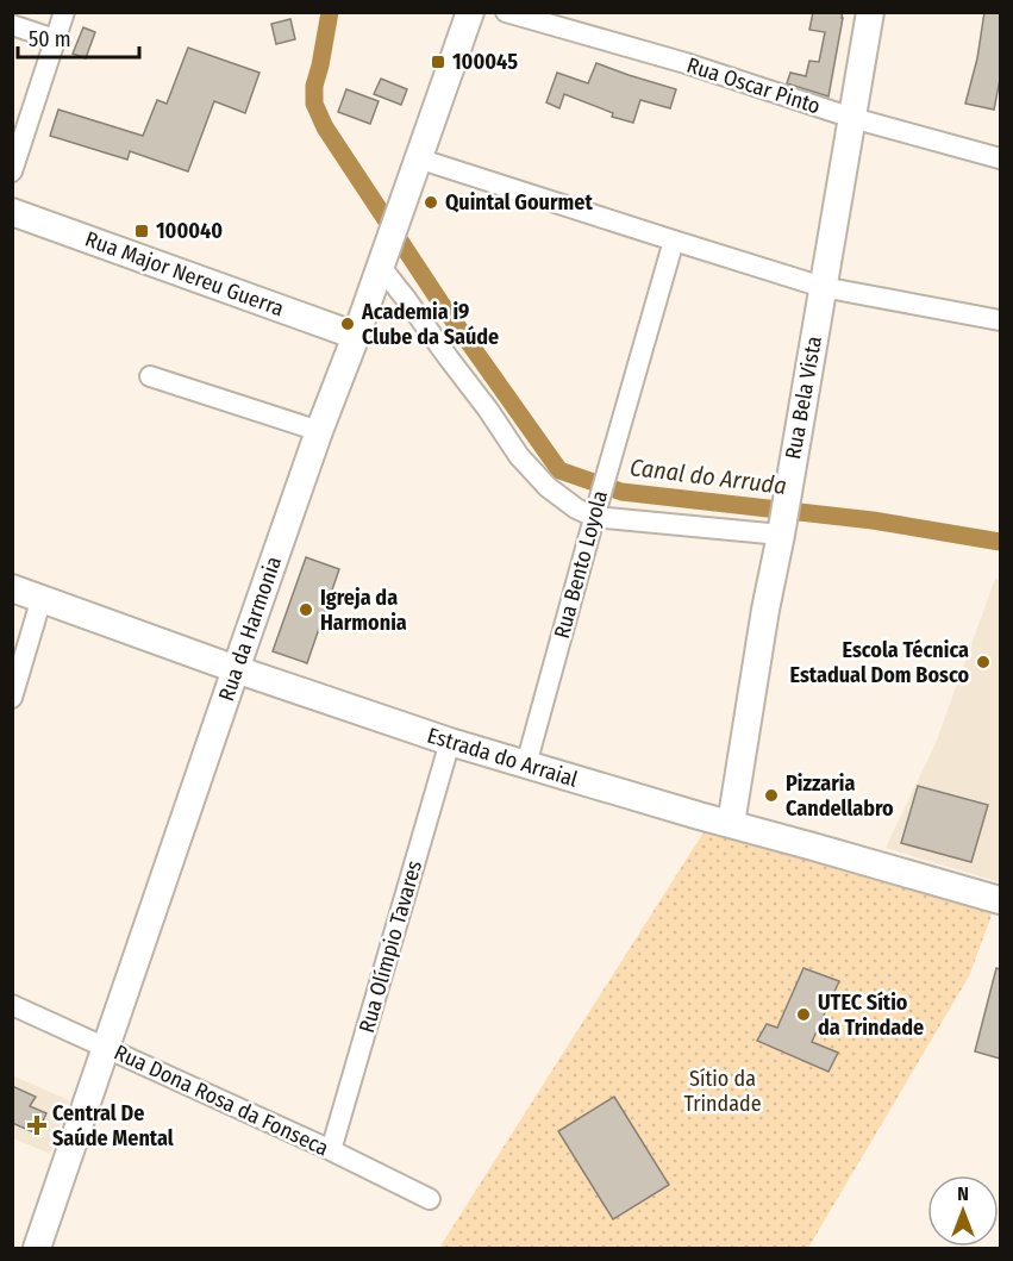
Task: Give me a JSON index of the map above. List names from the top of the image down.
{
  "streets": {
    "main road": [
      "Rua Major Nereu Guerra",
      "Rua Bela Vista",
      "Rua da Harmonia",
      "Estrada do Arraial"
    ],
    "street": [
      "Rua Oscar Pinto",
      "Rua Bento Loyola",
      "Rua Olímpio Tavares",
      "Rua Dona Rosa da Fonseca"
    ]
  },
  "crossings": [
    ["Rua Oscar Pinto", "Rua Bela Vista"],
    ["Rua Major Nereu Guerra", "Rua da Harmonia"],
    ["Rua Bela Vista", "Estrada do Arraial"],
    ["Rua Bento Loyola", "Estrada do Arraial"],
    ["Rua da Harmonia", "Estrada do Arraial"],
    ["Rua da Harmonia", "Rua Dona Rosa da Fonseca"],
    ["Estrada do Arraial", "Rua Olímpio Tavares"],
    ["Rua Olímpio Tavares", "Rua Dona Rosa da Fonseca"]
  ],
  "water": ["Canal do Arruda"],
  "parks": ["Sítio da Trindade"],
  "places": {
    "transit": ["100045", "100040"],
    "other": [
      "Quintal Gourmet",
      "Academia i9 Clube da Saúde",
      "Igreja da Harmonia",
      "Escola Técnica Estadual Dom Bosco",
      "Pizzaria Candellabro",
      "UTEC Sítio da Trindade"
    ],
    "health": ["Central De Saúde Mental"]
  },
  "scale_bar": "50 m",
  "north": "top"
}
